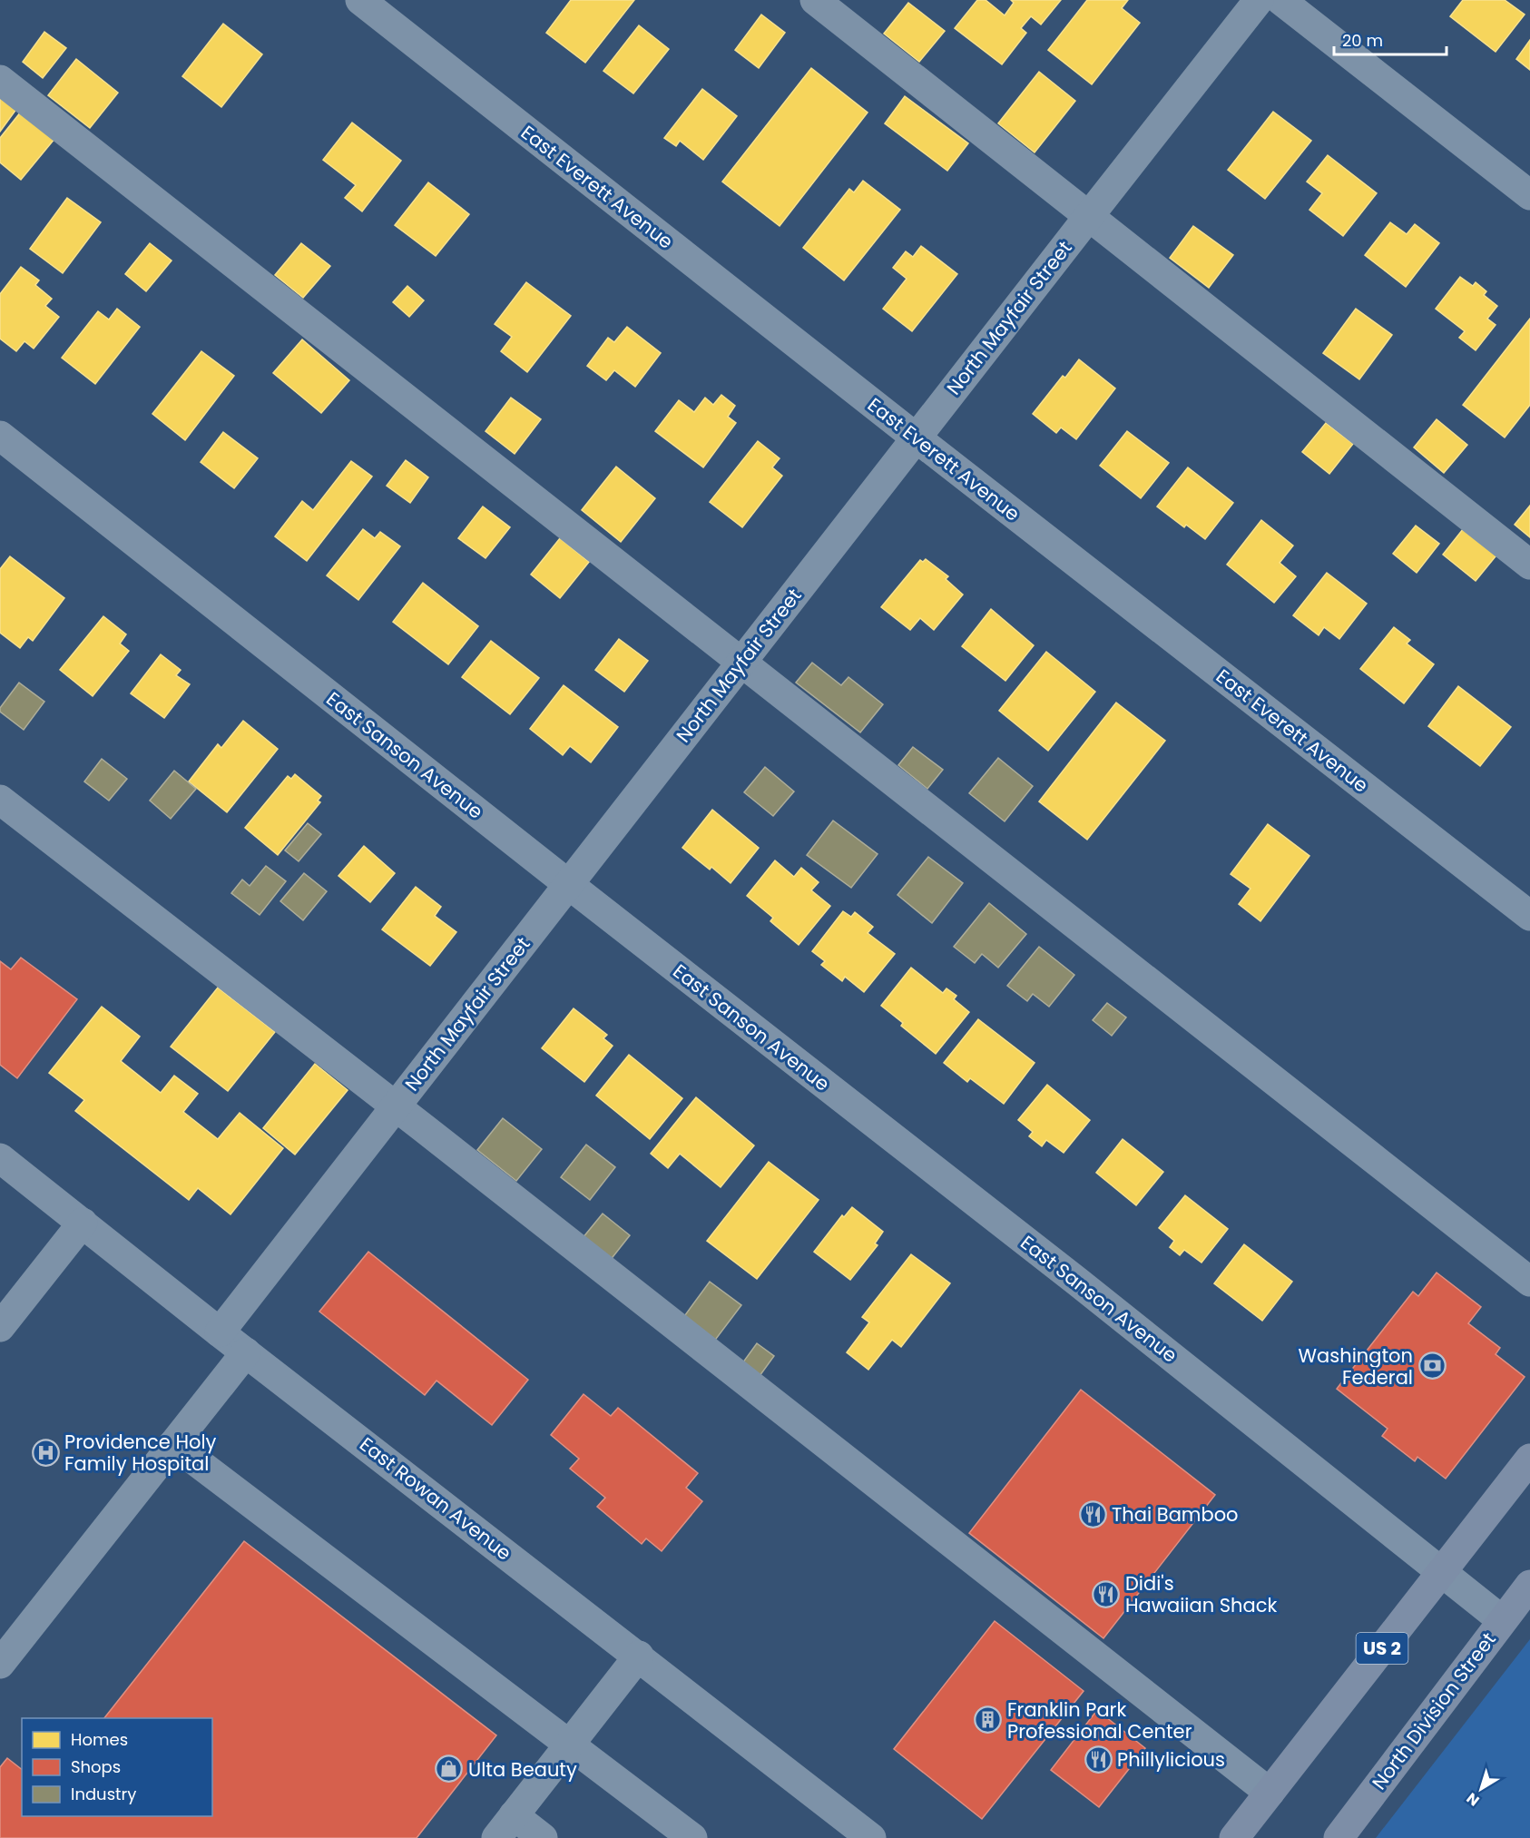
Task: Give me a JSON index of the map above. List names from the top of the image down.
{
  "streets": {
    "main road": ["US 2", "North Division Street"],
    "street": [
      "East Everett Avenue",
      "North Mayfair Street",
      "East Sanson Avenue",
      "East Rowan Avenue"
    ]
  },
  "crossings": [
    ["East Everett Avenue", "North Mayfair Street"],
    ["North Mayfair Street", "East Sanson Avenue"],
    ["North Mayfair Street", "East Rowan Avenue"],
    ["East Sanson Avenue", "US 2"],
    ["East Sanson Avenue", "North Division Street"]
  ],
  "places": {
    "bank": ["Washington Federal"],
    "hospital": ["Providence Holy Family Hospital"],
    "restaurant": ["Thai Bamboo", "Didi's Hawaiian Shack", "Phillylicious"],
    "building": ["Franklin Park Professional Center"],
    "shop": ["Ulta Beauty"]
  },
  "legend": ["Homes", "Shops", "Industry"],
  "scale_bar": "20 m",
  "north": "bottom left"
}
